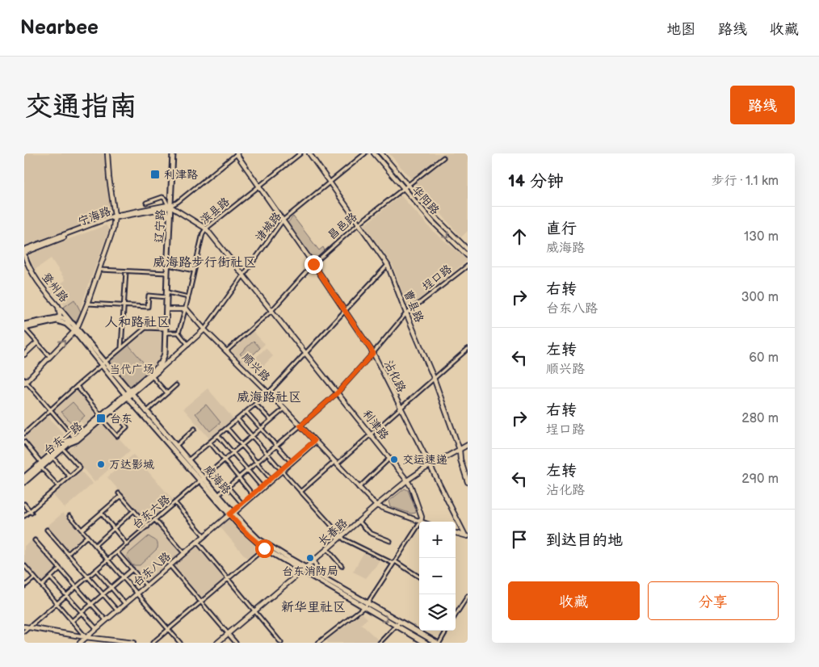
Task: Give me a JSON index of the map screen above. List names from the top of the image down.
{
  "streets": {
    "main road": [
      "辽宁路",
      "登州路",
      "台东一路",
      "威海路"
    ],
    "street": [
      "华阳路",
      "滨县路",
      "宁海路",
      "昌邑路",
      "诸城路",
      "埕口路",
      "曹县路",
      "顺兴路",
      "沾化路",
      "利津路",
      "台东六路",
      "长春路",
      "台东八路"
    ]
  },
  "crossings": [
    ["华阳路", "昌邑路"],
    ["滨县路", "顺兴路"],
    ["滨县路", "沾化路"],
    ["滨县路", "利津路"],
    ["宁海路", "辽宁路"],
    ["宁海路", "登州路"],
    ["宁海路", "利津路"],
    ["辽宁路", "利津路"],
    ["辽宁路", "台东一路"],
    ["昌邑路", "曹县路"],
    ["昌邑路", "顺兴路"],
    ["昌邑路", "沾化路"],
    ["昌邑路", "利津路"],
    ["诸城路", "曹县路"],
    ["诸城路", "顺兴路"],
    ["诸城路", "沾化路"],
    ["诸城路", "利津路"],
    ["诸城路", "台东一路"],
    ["埕口路", "曹县路"],
    ["埕口路", "顺兴路"],
    ["埕口路", "沾化路"],
    ["埕口路", "利津路"],
    ["埕口路", "威海路"],
    ["登州路", "威海路"],
    ["曹县路", "长春路"],
    ["顺兴路", "台东一路"],
    ["顺兴路", "台东六路"],
    ["顺兴路", "长春路"],
    ["顺兴路", "台东八路"],
    ["沾化路", "长春路"],
    ["利津路", "长春路"],
    ["台东一路", "威海路"],
    ["威海路", "台东六路"],
    ["威海路", "长春路"],
    ["威海路", "台东八路"]
  ],
  "districts": [
    "威海路步行街社区",
    "人和路社区",
    "威海路社区",
    "新华里社区"
  ],
  "parks": ["当代广场"],
  "places": {
    "transit": ["利津路", "台东"],
    "other": ["交运速递", "万达影城", "台东消防局"]
  },
  "page": {
    "header": "Nearbee",
    "nav": ["地图", "路线", "收藏"],
    "buttons": [
      "路线",
      ["收藏", "分享"]
    ],
    "title": "交通指南",
    "heading": ["14 分钟", "步行 · 1.1 km"],
    "list": [
      ["直行", "威海路", "130 m"],
      ["右转", "台东八路", "300 m"],
      ["左转", "顺兴路", "60 m"],
      ["右转", "埕口路", "280 m"],
      ["左转", "沾化路", "290 m"],
      "到达目的地"
    ],
    "map_buttons": ["+", "−"]
  }
}
